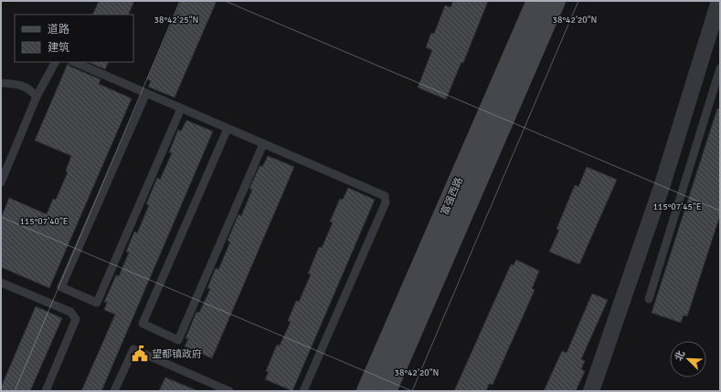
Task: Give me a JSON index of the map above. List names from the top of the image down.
{
  "streets": {
    "main road": ["富强西路"]
  },
  "places": {
    "public building": ["望都镇政府"]
  },
  "legend": ["道路", "建筑"],
  "north": "top left",
  "coordinates": [
    "38°42'25\"N",
    "38°42'20\"N",
    "115°07'45\"E",
    "115°07'40\"E"
  ]
}
